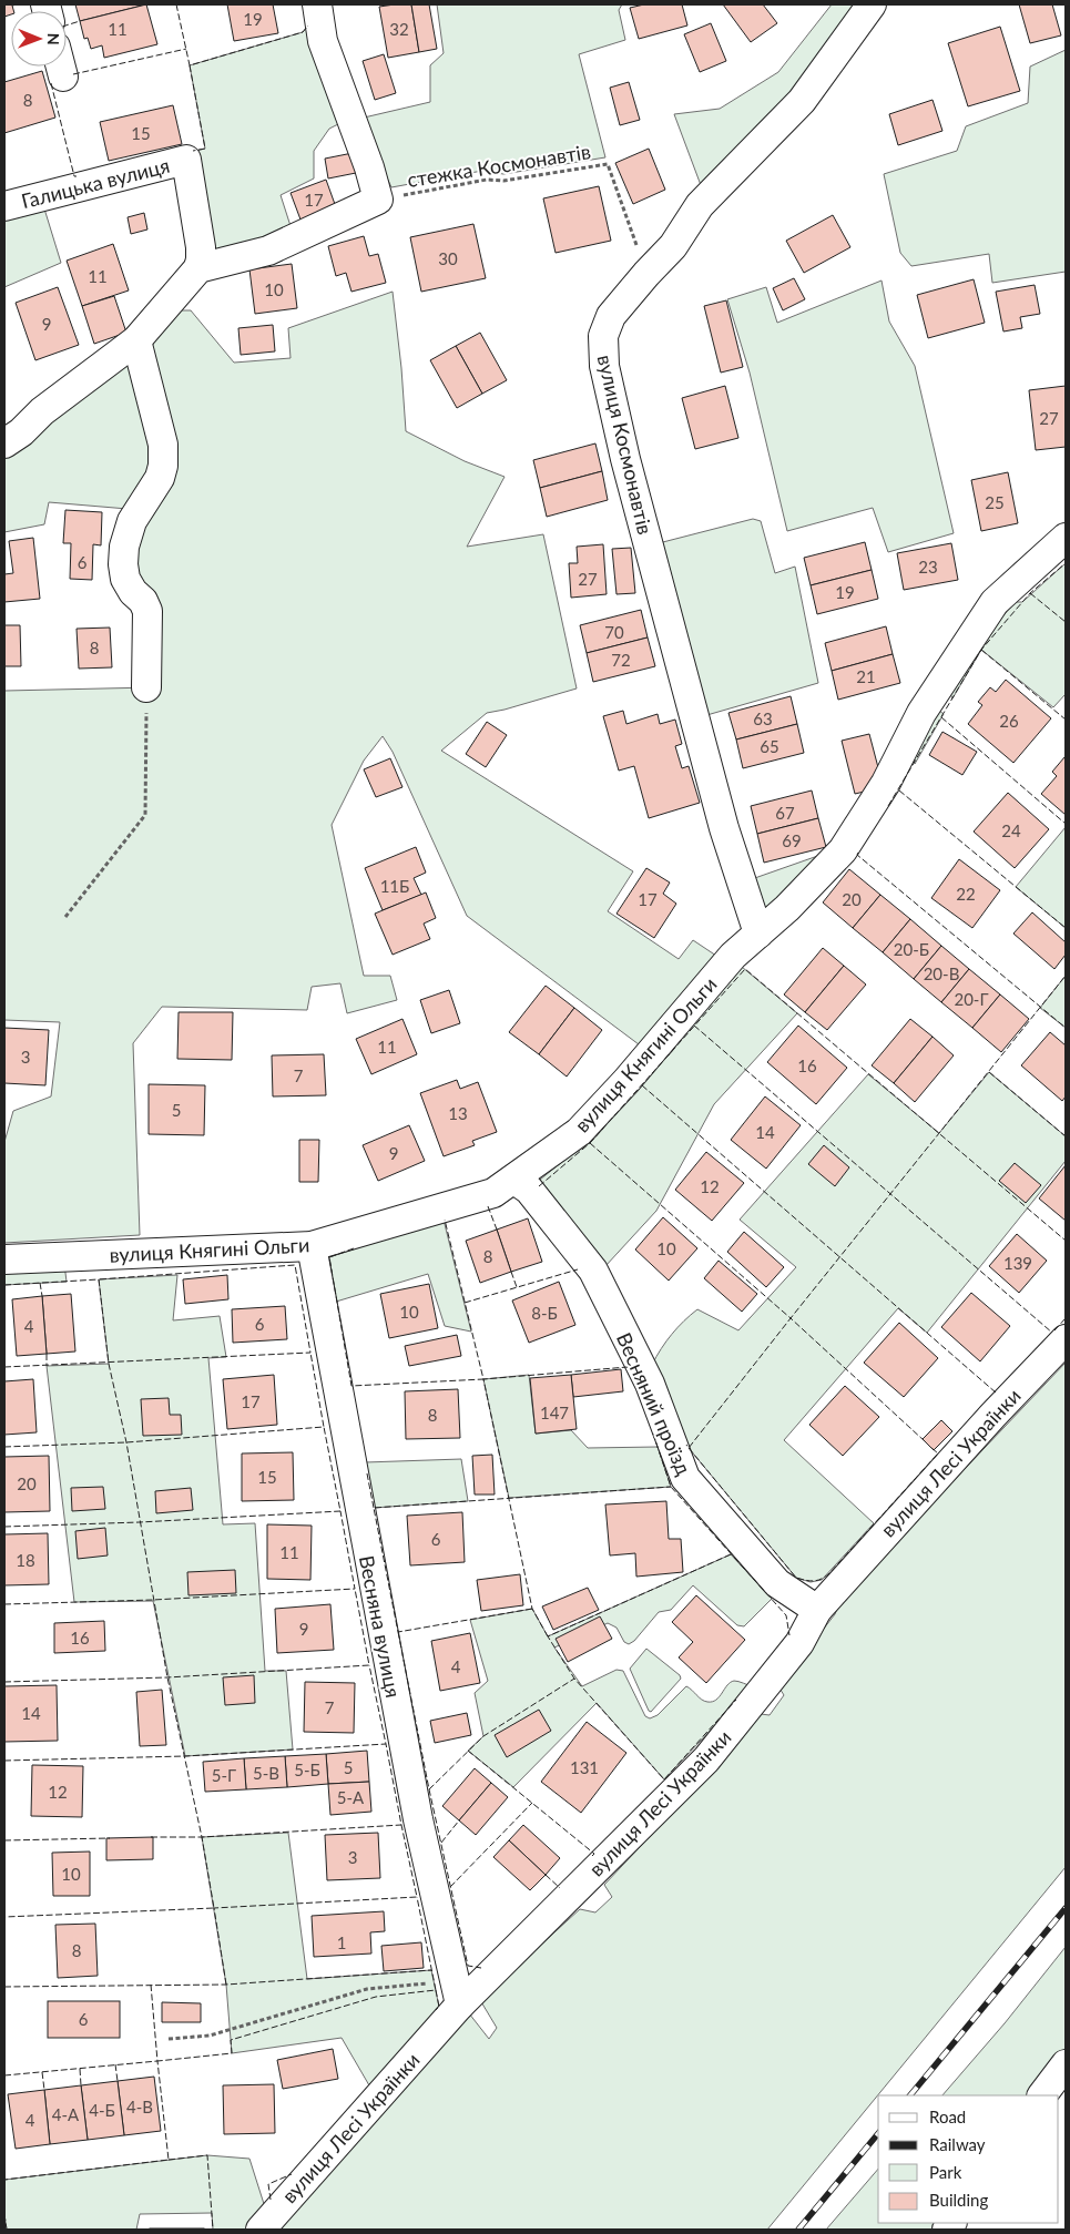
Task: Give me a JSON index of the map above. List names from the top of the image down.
{
  "streets": {
    "street": [
      "Галицька вулиця",
      "вулиця Космонавтів",
      "вулиця Княгині Ольги",
      "Весняний проїзд",
      "вулиця Лесі Українки",
      "Весняна вулиця"
    ],
    "path": ["стежка Космонавтів"]
  },
  "crossings": [
    ["стежка Космонавтів", "вулиця Космонавтів"],
    ["вулиця Космонавтів", "вулиця Княгині Ольги"],
    ["вулиця Княгині Ольги", "Весняний проїзд"],
    ["вулиця Княгині Ольги", "Весняна вулиця"],
    ["Весняний проїзд", "вулиця Лесі Українки"],
    ["вулиця Лесі Українки", "Весняна вулиця"]
  ],
  "house_numbers": [
    "19",
    "11",
    "32",
    "8",
    "15",
    "17",
    "30",
    "11",
    "10",
    "9",
    "27",
    "25",
    "6",
    "23",
    "27",
    "19",
    "70",
    "8",
    "72",
    "21",
    "63",
    "26",
    "65",
    "67",
    "24",
    "69",
    "11Б",
    "22",
    "17",
    "20",
    "20-Б",
    "20-В",
    "20-Г",
    "11",
    "3",
    "16",
    "7",
    "5",
    "13",
    "14",
    "9",
    "12",
    "10",
    "8",
    "139",
    "10",
    "8-Б",
    "6",
    "4",
    "17",
    "147",
    "8",
    "15",
    "20",
    "6",
    "11",
    "18",
    "9",
    "16",
    "4",
    "7",
    "14",
    "5",
    "131",
    "5-Б",
    "5-В",
    "5-Г",
    "12",
    "5-А",
    "3",
    "10",
    "1",
    "8",
    "6",
    "4-В",
    "4-Б",
    "4-А",
    "4"
  ],
  "legend": [
    "Road",
    "Railway",
    "Park",
    "Building"
  ],
  "north": "right"
}
